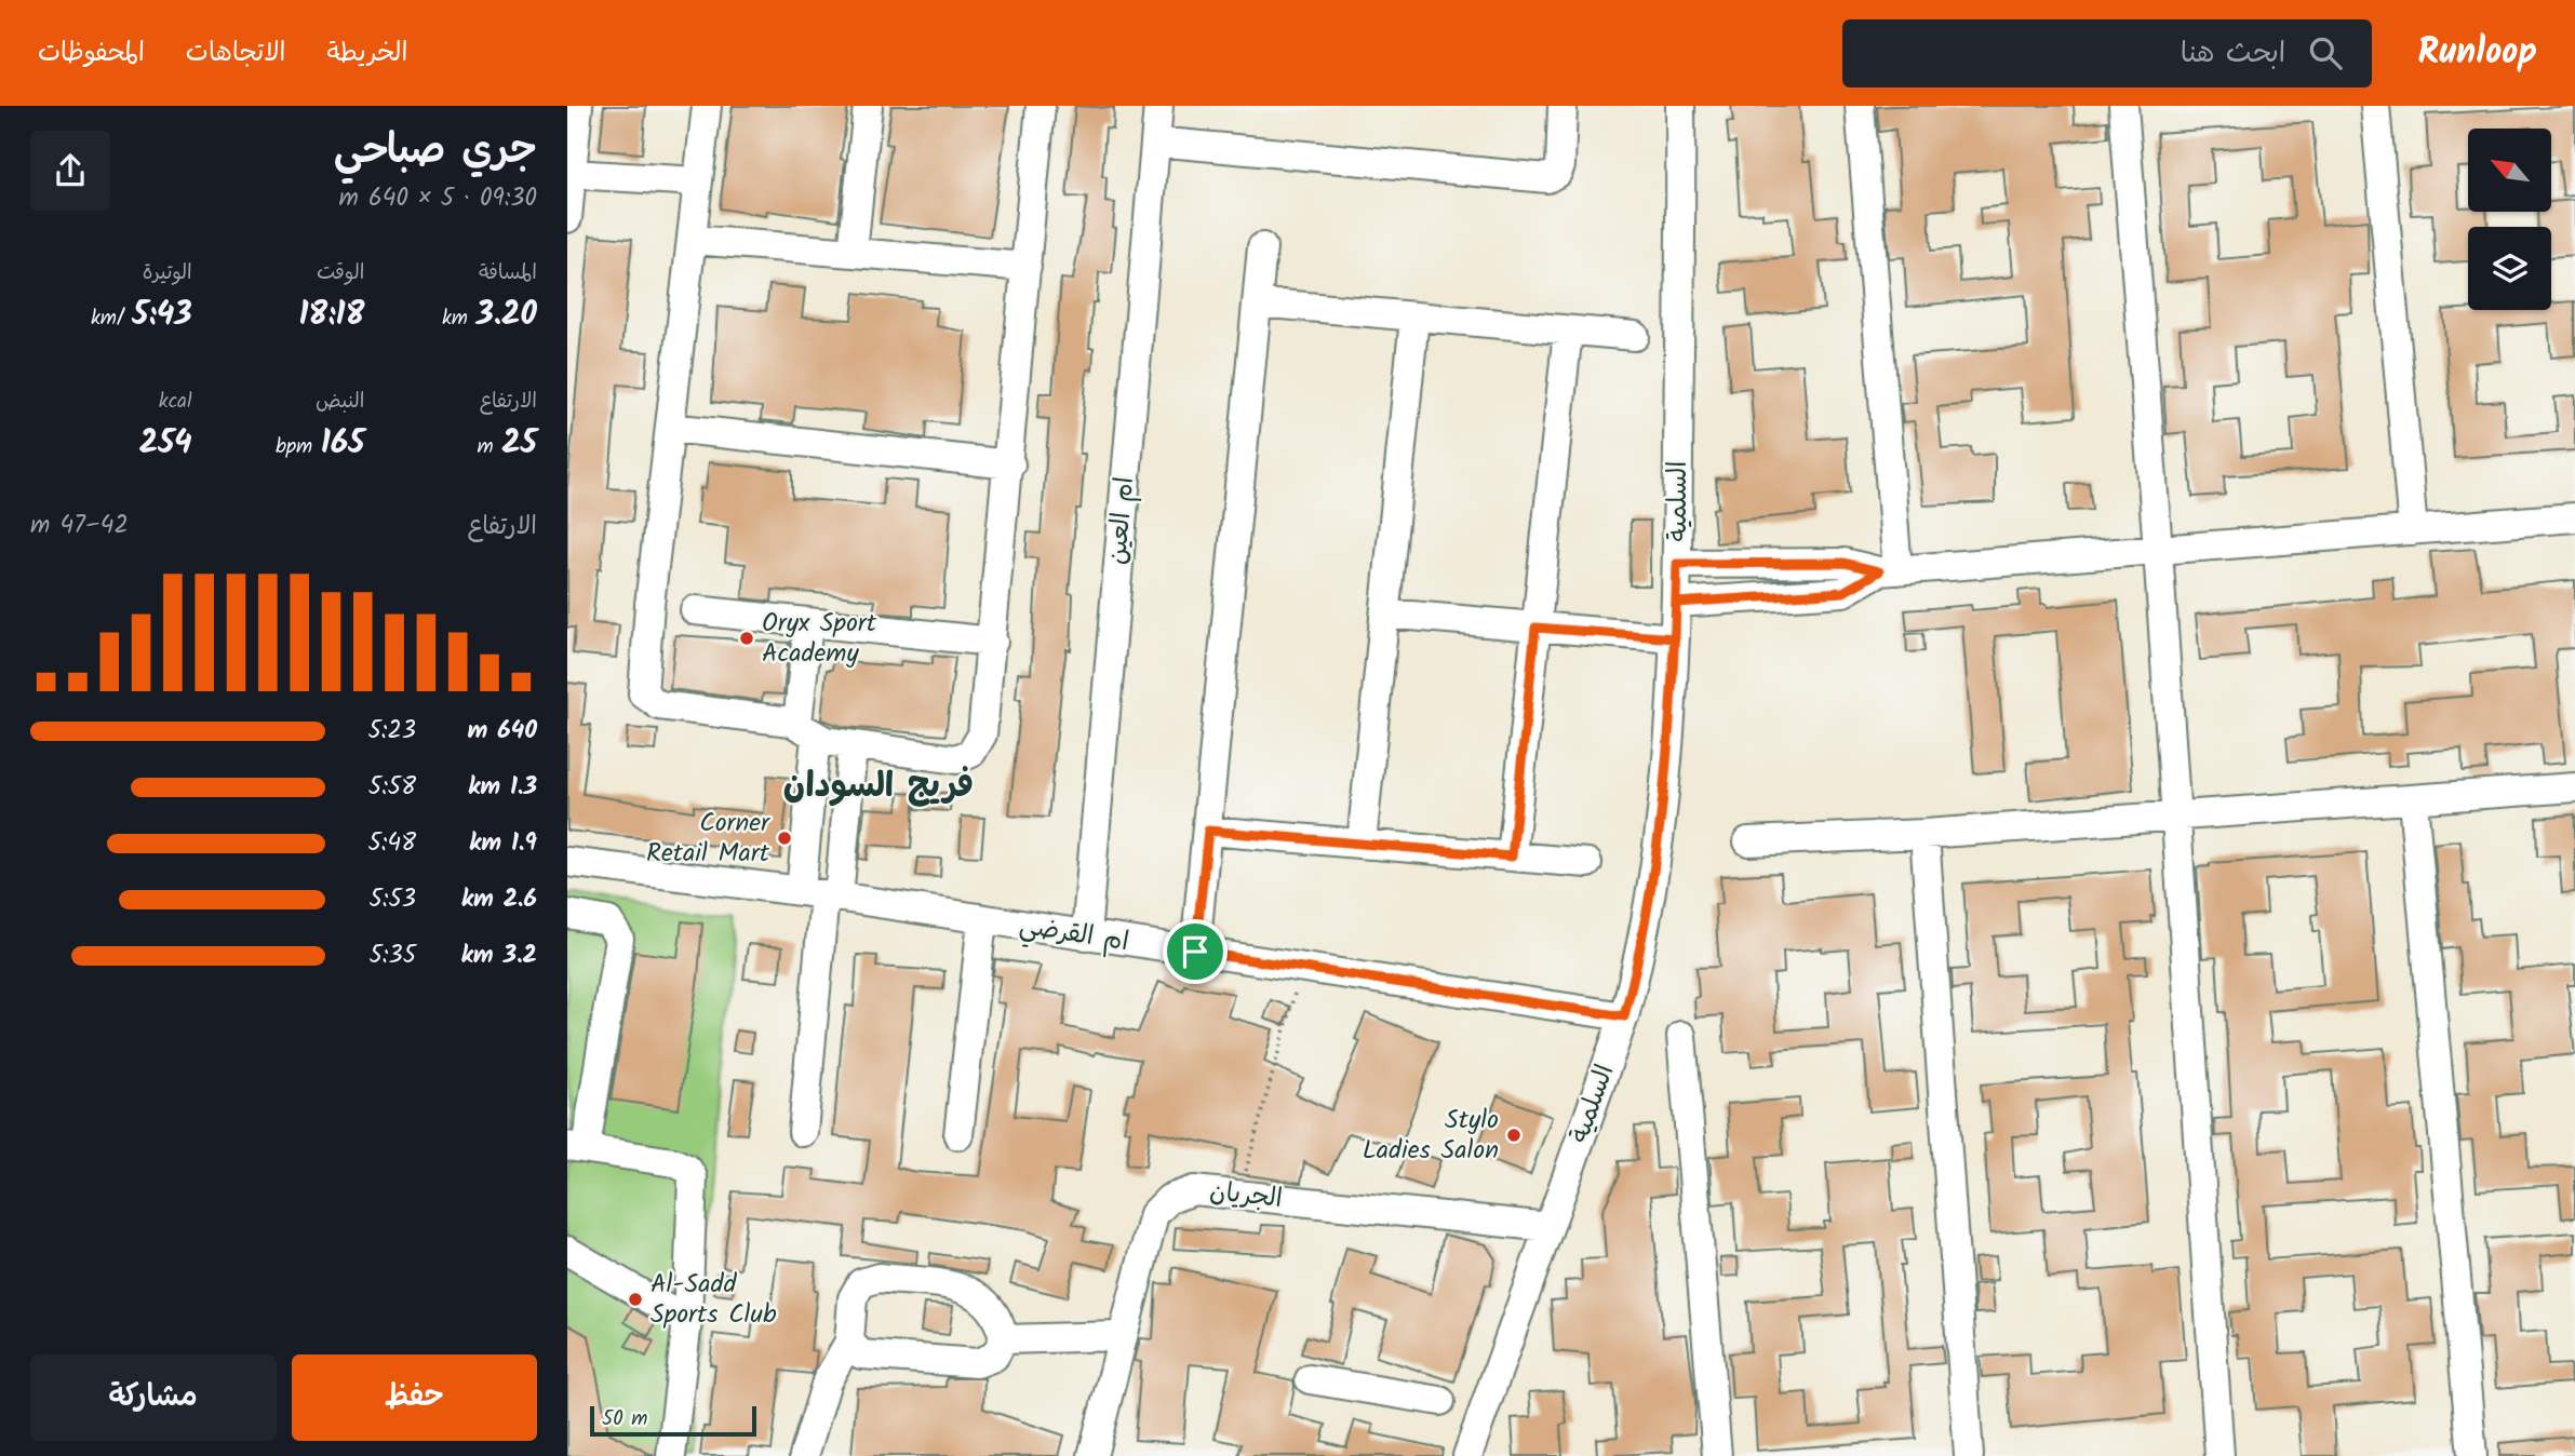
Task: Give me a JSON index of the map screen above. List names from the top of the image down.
{
  "streets": {
    "street": [
      "السلمية",
      "ام العين",
      "ام القرضي",
      "الجريان"
    ]
  },
  "crossings": [
    ["السلمية", "ام القرضي"],
    ["السلمية", "الجريان"],
    ["ام العين", "ام القرضي"]
  ],
  "districts": ["فريج السودان"],
  "places": [
    "Oryx Sport Academy",
    "Corner Retail Mart",
    "Stylo Ladies Salon",
    "Al-Sadd Sports Club"
  ],
  "scale_bar": "50 m",
  "north": "top left",
  "page": {
    "header": "Runloop",
    "search": "ابحث هنا",
    "nav": ["الخريطة", "الاتجاهات", "المحفوظات"],
    "heading": ["جري صباحي", "09:30 · 5 × 640 m"],
    "stats": [
      ["المسافة", "3.20 km"],
      ["الوقت", "18:18"],
      ["الوتيرة", "5:43 /km"],
      ["الارتفاع", "25 m"],
      ["النبض", "165 bpm"],
      ["kcal", "254"]
    ],
    "chart": ["الارتفاع", "42–47 m"],
    "list": [
      {
        "name": "640 m",
        "note": "5:23"
      },
      {
        "name": "1.3 km",
        "note": "5:58"
      },
      {
        "name": "1.9 km",
        "note": "5:48"
      },
      {
        "name": "2.6 km",
        "note": "5:53"
      },
      {
        "name": "3.2 km",
        "note": "5:35"
      }
    ],
    "buttons": ["حفظ", "مشاركة"],
    "scale": "50 m"
  }
}
